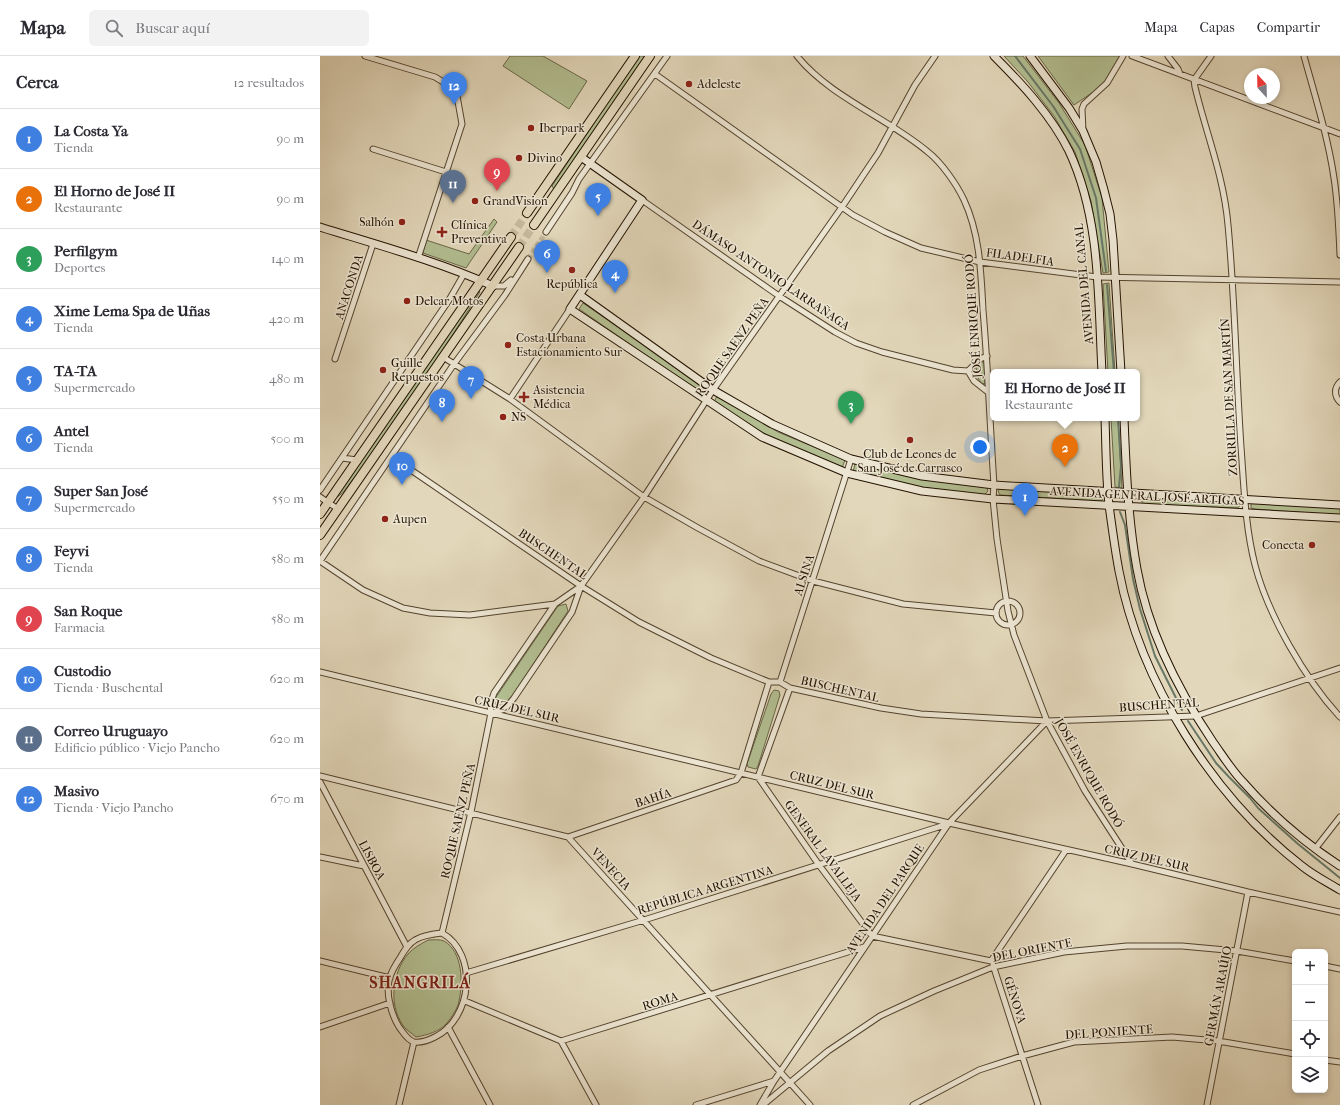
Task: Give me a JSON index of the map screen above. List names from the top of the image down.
{
  "streets": {
    "street": [
      "FILADELFIA",
      "DÁMASO ANTONIO LARRAÑAGA",
      "AVENIDA DEL CANAL",
      "ANACONDA",
      "JOSÉ ENRIQUE RODÓ",
      "ROQUE SAENZ PEÑA",
      "ZORRILLA DE SAN MARTÍN",
      "AVENIDA GENERAL JOSÉ ARTIGAS",
      "BUSCHENTAL",
      "ALSINA",
      "CRUZ DEL SUR",
      "BAHÍA",
      "GENERAL LAVALLEJA",
      "LISBOA",
      "VENECIA",
      "REPÚBLICA ARGENTINA",
      "AVENIDA DEL PARQUE",
      "DEL ORIENTE",
      "GERMÁN ARAÚJO",
      "GÉNOVA",
      "ROMA",
      "DEL PONIENTE"
    ]
  },
  "crossings": [
    ["FILADELFIA", "AVENIDA DEL CANAL"],
    ["FILADELFIA", "JOSÉ ENRIQUE RODÓ"],
    ["FILADELFIA", "ROQUE SAENZ PEÑA"],
    ["FILADELFIA", "ZORRILLA DE SAN MARTÍN"],
    ["DÁMASO ANTONIO LARRAÑAGA", "ROQUE SAENZ PEÑA"],
    ["JOSÉ ENRIQUE RODÓ", "ROQUE SAENZ PEÑA"],
    ["JOSÉ ENRIQUE RODÓ", "AVENIDA GENERAL JOSÉ ARTIGAS"],
    ["JOSÉ ENRIQUE RODÓ", "BUSCHENTAL"],
    ["JOSÉ ENRIQUE RODÓ", "CRUZ DEL SUR"],
    ["JOSÉ ENRIQUE RODÓ", "AVENIDA DEL PARQUE"],
    ["ROQUE SAENZ PEÑA", "AVENIDA GENERAL JOSÉ ARTIGAS"],
    ["ROQUE SAENZ PEÑA", "BUSCHENTAL"],
    ["ROQUE SAENZ PEÑA", "CRUZ DEL SUR"],
    ["ROQUE SAENZ PEÑA", "LISBOA"],
    ["ROQUE SAENZ PEÑA", "REPÚBLICA ARGENTINA"],
    ["ZORRILLA DE SAN MARTÍN", "AVENIDA GENERAL JOSÉ ARTIGAS"],
    ["ZORRILLA DE SAN MARTÍN", "BUSCHENTAL"],
    ["AVENIDA GENERAL JOSÉ ARTIGAS", "ALSINA"],
    ["BUSCHENTAL", "ALSINA"],
    ["BUSCHENTAL", "AVENIDA DEL PARQUE"],
    ["CRUZ DEL SUR", "BAHÍA"],
    ["CRUZ DEL SUR", "GENERAL LAVALLEJA"],
    ["CRUZ DEL SUR", "REPÚBLICA ARGENTINA"],
    ["CRUZ DEL SUR", "AVENIDA DEL PARQUE"],
    ["CRUZ DEL SUR", "GERMÁN ARAÚJO"],
    ["BAHÍA", "VENECIA"],
    ["GENERAL LAVALLEJA", "REPÚBLICA ARGENTINA"],
    ["GENERAL LAVALLEJA", "AVENIDA DEL PARQUE"],
    ["LISBOA", "REPÚBLICA ARGENTINA"],
    ["VENECIA", "REPÚBLICA ARGENTINA"],
    ["VENECIA", "AVENIDA DEL PARQUE"],
    ["VENECIA", "DEL ORIENTE"],
    ["VENECIA", "ROMA"],
    ["REPÚBLICA ARGENTINA", "AVENIDA DEL PARQUE"],
    ["AVENIDA DEL PARQUE", "ROMA"],
    ["DEL ORIENTE", "GERMÁN ARAÚJO"],
    ["DEL ORIENTE", "GÉNOVA"],
    ["GERMÁN ARAÚJO", "DEL PONIENTE"],
    ["GÉNOVA", "DEL PONIENTE"]
  ],
  "districts": ["SHANGRILÁ"],
  "places": {
    "other": [
      "Adeleste",
      "Iberpark",
      "Divino",
      "GrandVision",
      "Salhón",
      "República",
      "Delcar Motos",
      "Costa Urbana Estacionamiento Sur",
      "Guille Repuestos",
      "NS",
      "Club de Leones de San José de Carrasco",
      "Aupen",
      "Conecta"
    ],
    "health": ["Clínica Preventiva", "Asistencia Médica"]
  },
  "north": "top",
  "page": {
    "header": "Mapa",
    "search": "Buscar aquí",
    "nav": ["Mapa", "Capas", "Compartir"],
    "heading": ["Cerca", "12 resultados"],
    "pins": [
      "12",
      "9",
      "11",
      "5",
      "6",
      "4",
      "7",
      "8",
      "3",
      "2",
      "10",
      "1"
    ],
    "list": [
      {
        "mark": "1",
        "name": "La Costa Ya",
        "note": "Tienda",
        "value": "90 m"
      },
      {
        "mark": "2",
        "name": "El Horno de José II",
        "note": "Restaurante",
        "value": "90 m"
      },
      {
        "mark": "3",
        "name": "Perfilgym",
        "note": "Deportes",
        "value": "140 m"
      },
      {
        "mark": "4",
        "name": "Xime Lema Spa de Uñas",
        "note": "Tienda",
        "value": "420 m"
      },
      {
        "mark": "5",
        "name": "TA-TA",
        "note": "Supermercado",
        "value": "480 m"
      },
      {
        "mark": "6",
        "name": "Antel",
        "note": "Tienda",
        "value": "500 m"
      },
      {
        "mark": "7",
        "name": "Super San José",
        "note": "Supermercado",
        "value": "550 m"
      },
      {
        "mark": "8",
        "name": "Feyvi",
        "note": "Tienda",
        "value": "580 m"
      },
      {
        "mark": "9",
        "name": "San Roque",
        "note": "Farmacia",
        "value": "580 m"
      },
      {
        "mark": "10",
        "name": "Custodio",
        "note": "Tienda · Buschental",
        "value": "620 m"
      },
      {
        "mark": "11",
        "name": "Correo Uruguayo",
        "note": "Edificio público · Viejo Pancho",
        "value": "620 m"
      },
      {
        "mark": "12",
        "name": "Masivo",
        "note": "Tienda · Viejo Pancho",
        "value": "670 m"
      }
    ],
    "popup": ["El Horno de José II", "Restaurante"],
    "map_buttons": ["+", "−"]
  }
}
